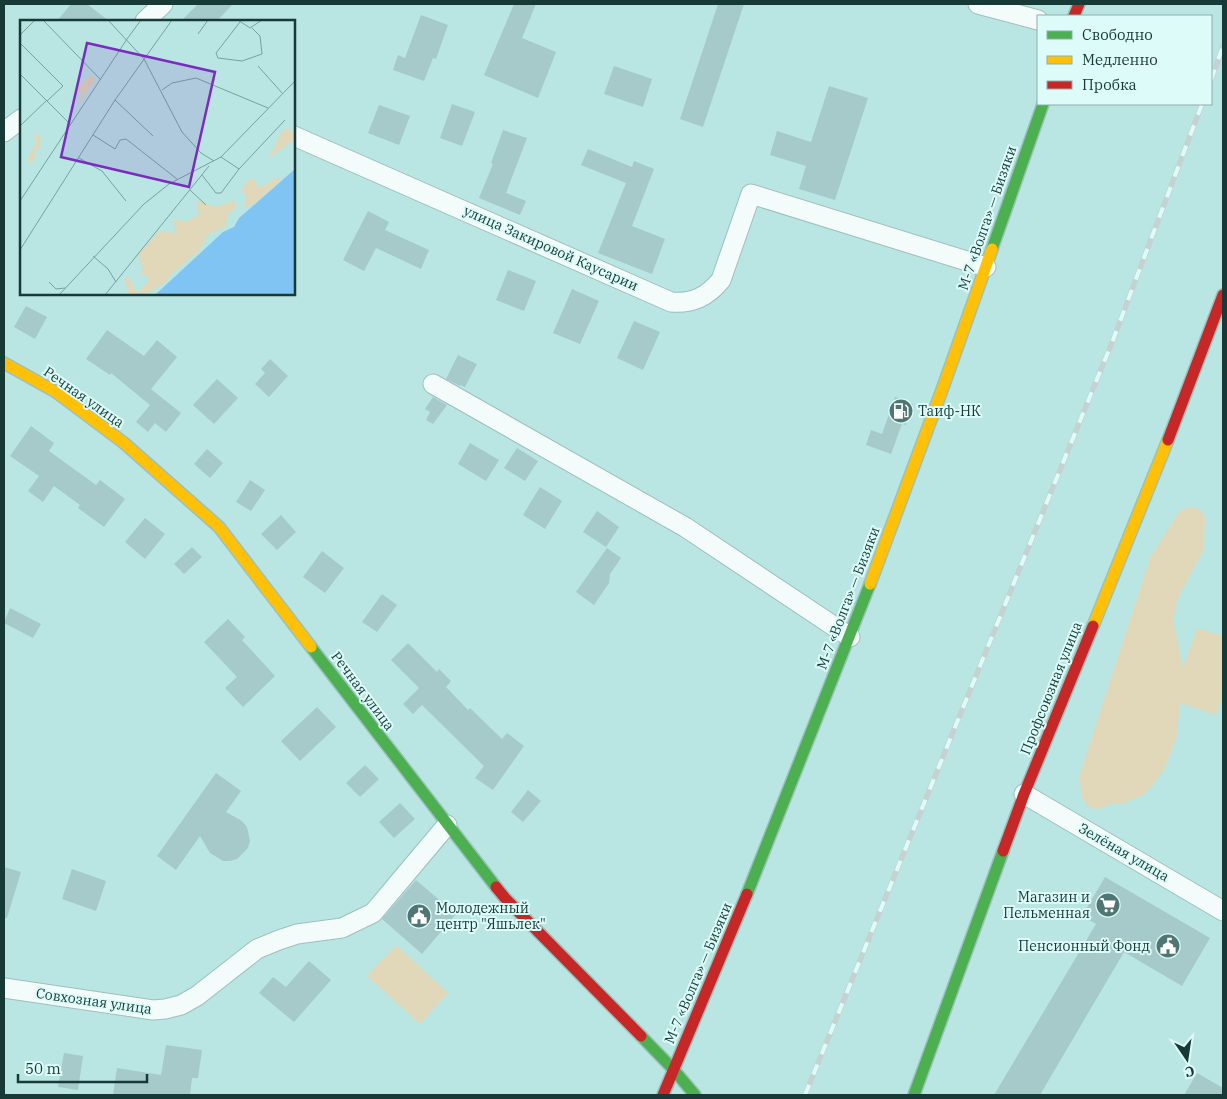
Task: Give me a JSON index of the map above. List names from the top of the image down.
{
  "streets": {
    "main road": ["М-7 «Волга» — Бизяки", "Речная улица", "Профсоюзная улица"],
    "street": ["улица Закировой Каусарии", "Зелёная улица", "Совхозная улица"]
  },
  "crossings": [
    ["М-7 «Волга» — Бизяки", "улица Закировой Каусарии"],
    ["М-7 «Волга» — Бизяки", "Речная улица"],
    ["Речная улица", "Совхозная улица"],
    ["Профсоюзная улица", "Зелёная улица"]
  ],
  "places": {
    "fuel station": ["Таиф-НК"],
    "supermarket": ["Магазин и Пельменная"],
    "public building": ["Молодежный центр \"Яшьлек\"", "Пенсионный Фонд"]
  },
  "legend": ["Свободно", "Медленно", "Пробка"],
  "scale_bar": "50 m",
  "north": "bottom"
}
